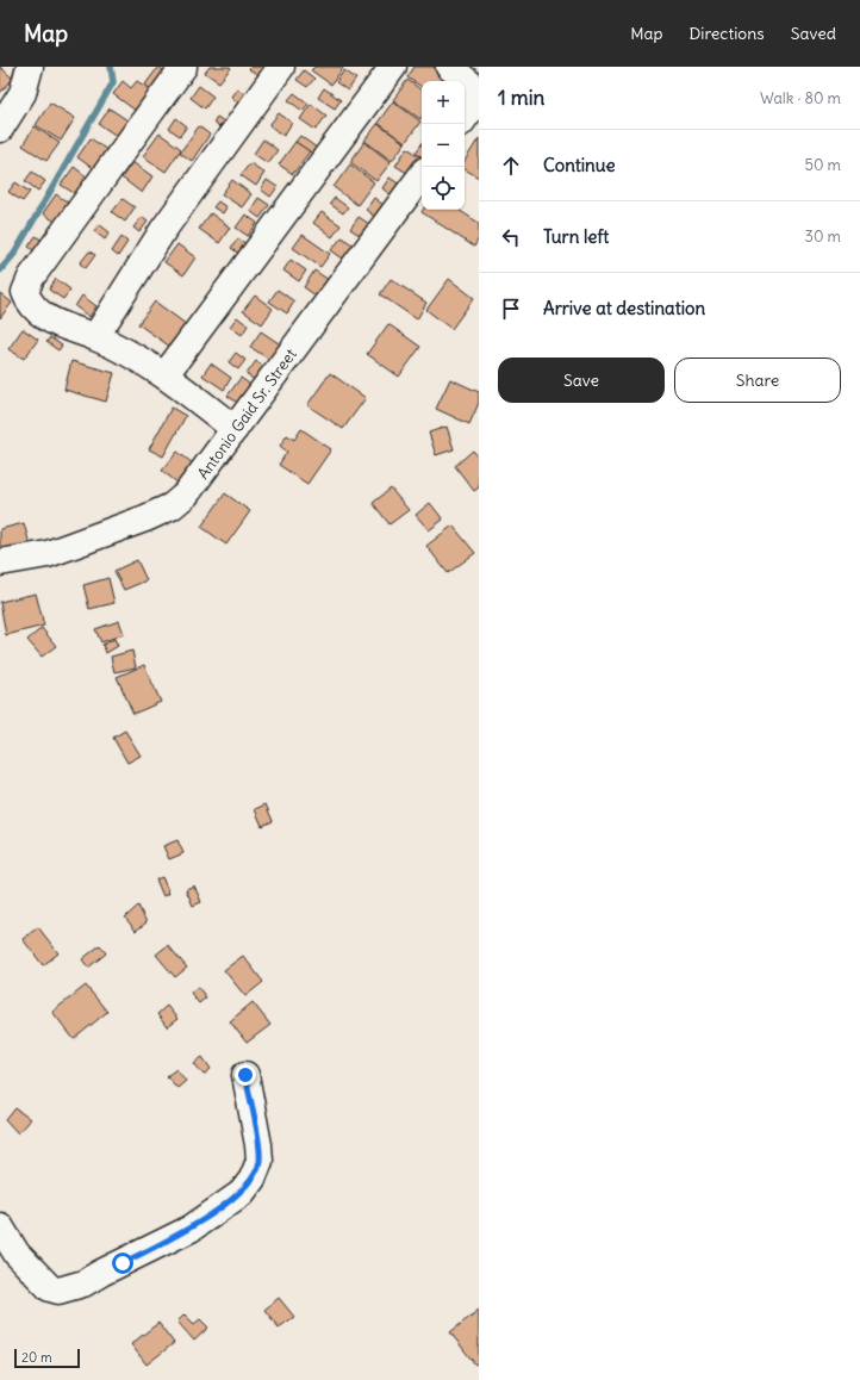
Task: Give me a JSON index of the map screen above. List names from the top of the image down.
{
  "streets": {
    "street": ["Antonio Gaid Sr. Street"]
  },
  "scale_bar": "20 m",
  "page": {
    "header": "Map",
    "nav": ["Map", "Directions", "Saved"],
    "heading": ["1 min", "Walk · 80 m"],
    "map_buttons": ["+", "−"],
    "list": [
      ["Continue", "50 m"],
      ["Turn left", "30 m"],
      "Arrive at destination"
    ],
    "buttons": ["Save", "Share"],
    "scale": "20 m"
  }
}
